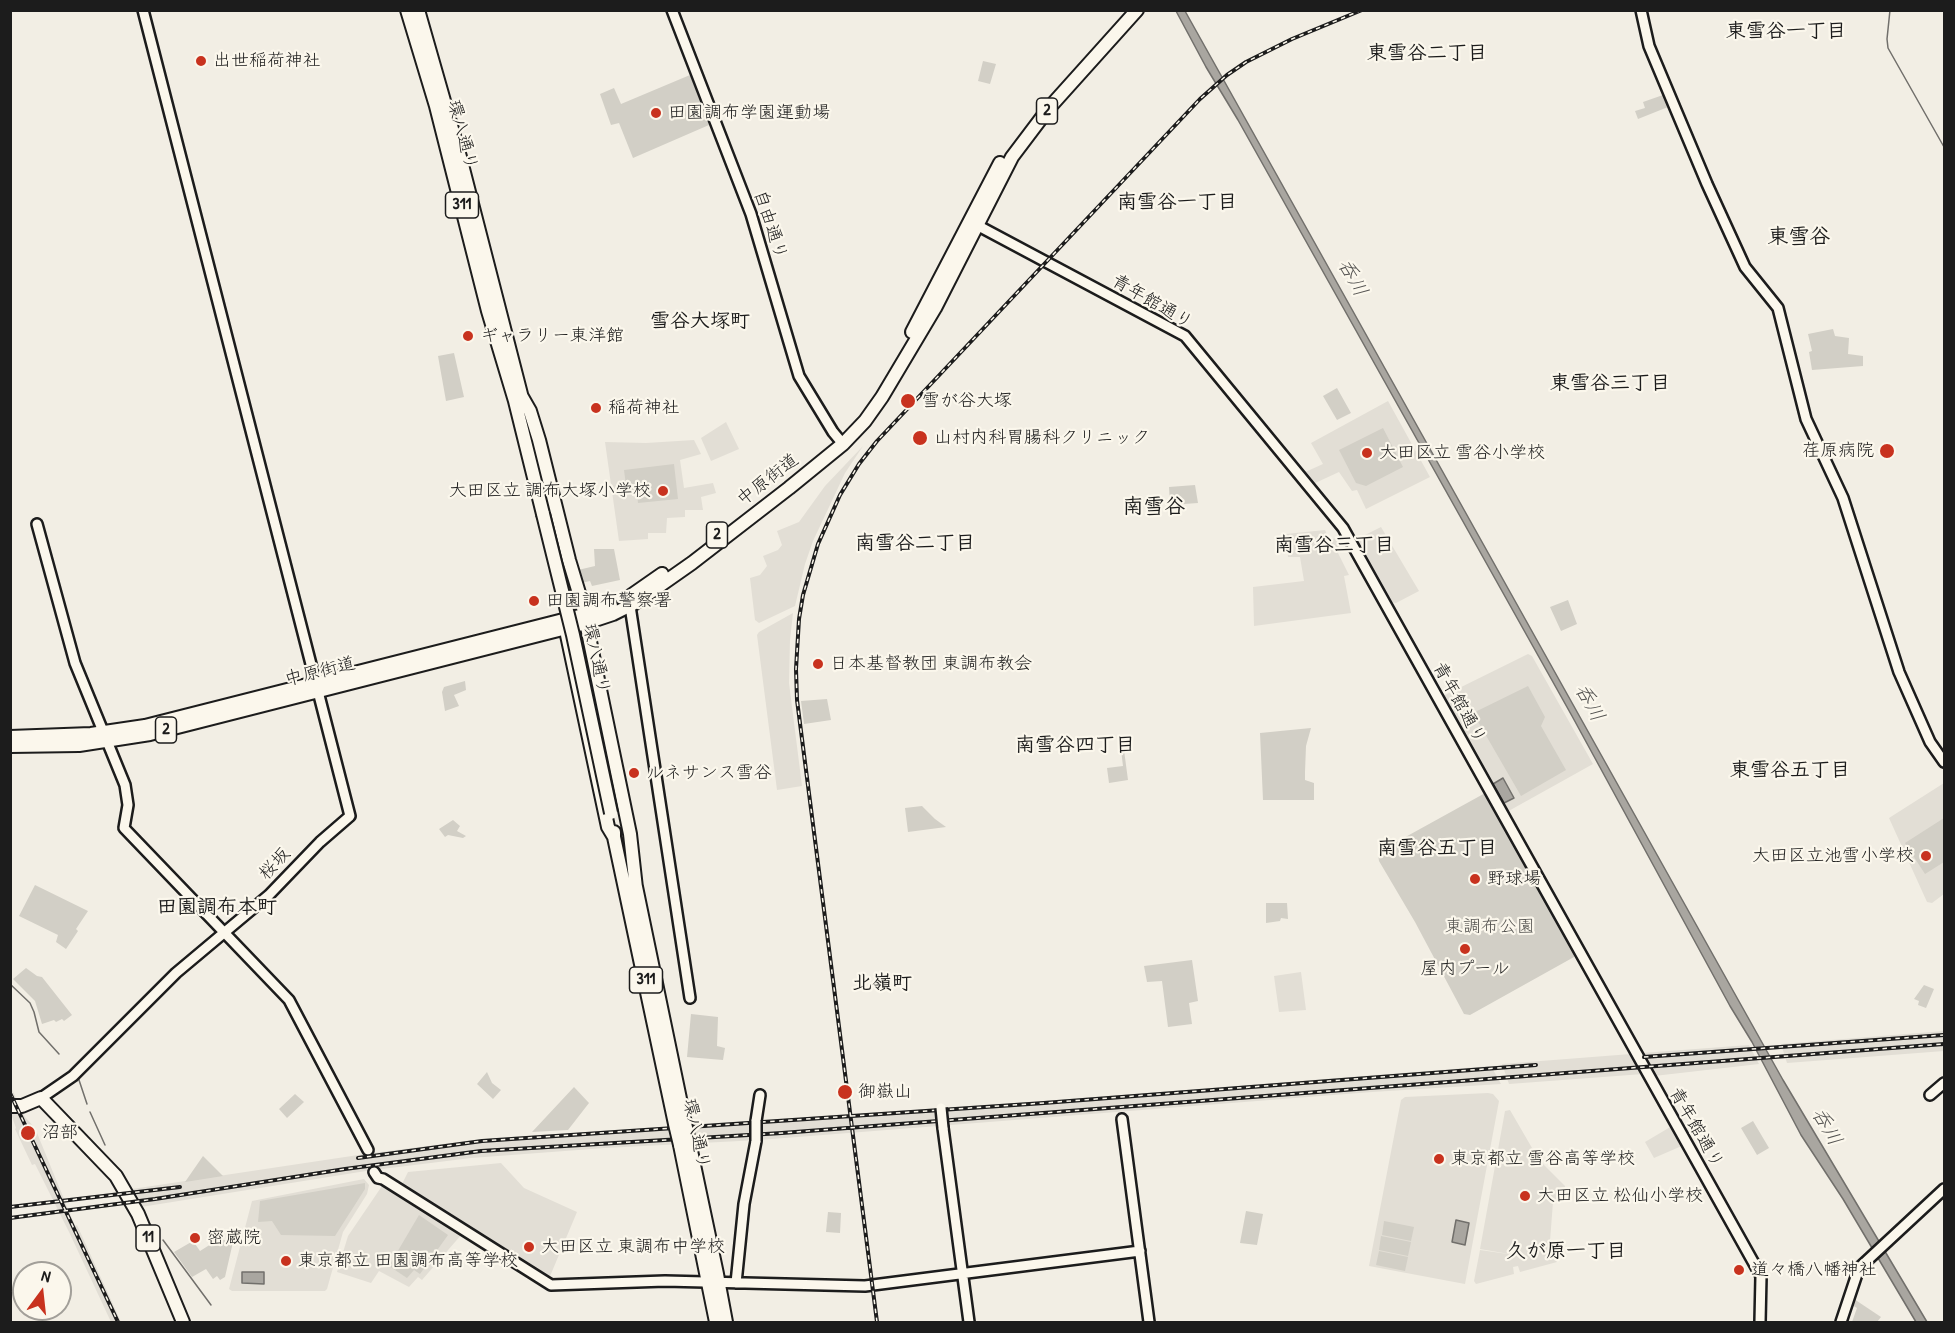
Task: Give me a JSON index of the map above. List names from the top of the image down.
{
  "streets": {
    "main road": [
      "2",
      "環八通り",
      "311",
      "中原街道",
      "11"
    ],
    "street": ["自由通り", "青年館通り", "桜坂"]
  },
  "crossings": [
    ["環八通り", "311"],
    ["311", "中原街道"],
    ["自由通り", "中原街道"],
    ["青年館通り", "中原街道"],
    ["中原街道", "桜坂"],
    ["桜坂", "11"]
  ],
  "districts": [
    "東雪谷一丁目",
    "東雪谷二丁目",
    "南雪谷一丁目",
    "東雪谷",
    "雪谷大塚町",
    "東雪谷三丁目",
    "南雪谷",
    "南雪谷二丁目",
    "南雪谷三丁目",
    "南雪谷四丁目",
    "東雪谷五丁目",
    "南雪谷五丁目",
    "田園調布本町",
    "北嶺町",
    "久が原一丁目"
  ],
  "water": ["呑川"],
  "parks": ["東調布公園"],
  "places": [
    "出世稲荷神社",
    "田園調布学園運動場",
    "ギャラリー東洋館",
    "雪が谷大塚",
    "稲荷神社",
    "山村内科胃腸科クリニック",
    "荏原病院",
    "大田区立 雪谷小学校",
    "大田区立 調布大塚小学校",
    "田園調布警察署",
    "日本基督教団 東調布教会",
    "ルネサンス雪谷",
    "大田区立池雪小学校",
    "野球場",
    "屋内プール",
    "御嶽山",
    "沼部",
    "東京都立 雪谷高等学校",
    "大田区立 松仙小学校",
    "密蔵院",
    "大田区立 東調布中学校",
    "東京都立 田園調布高等学校",
    "道々橋八幡神社"
  ],
  "north": "top"
}
